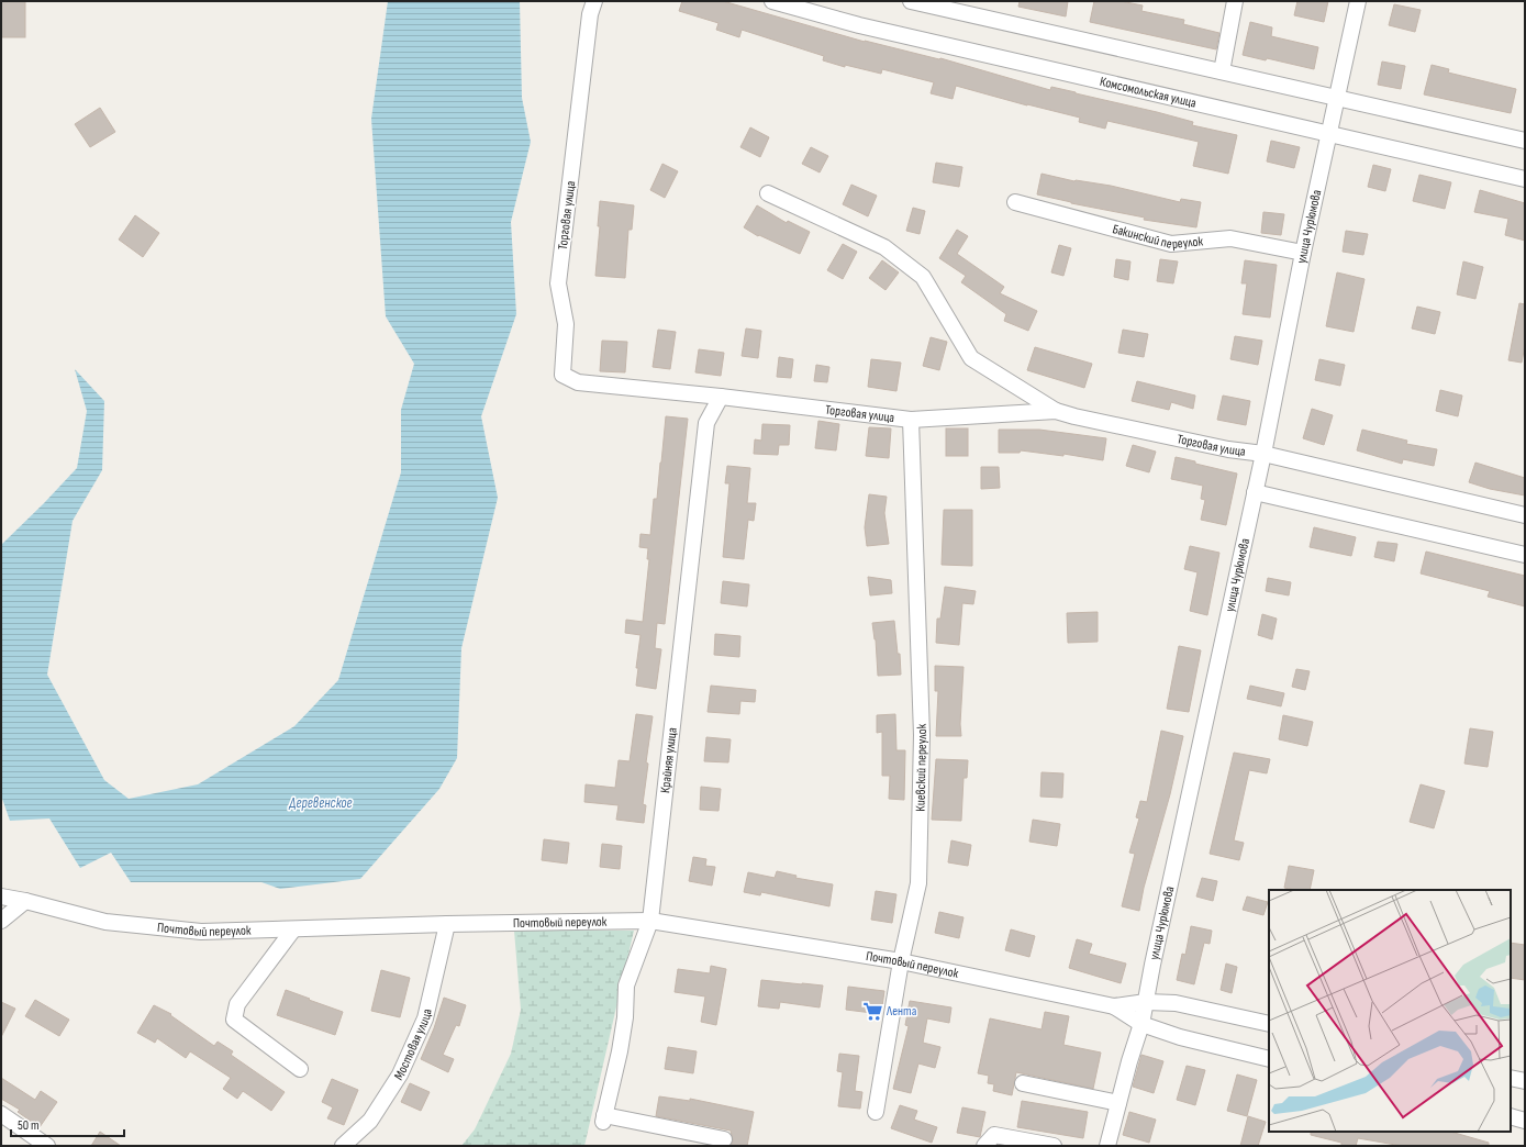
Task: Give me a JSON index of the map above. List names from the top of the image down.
{
  "streets": {
    "street": [
      "Комсомольская улица",
      "Торговая улица",
      "улица Чурюмова",
      "Бакинский переулок",
      "Крайняя улица",
      "Киевский переулок",
      "Почтовый переулок",
      "Мостовая улица"
    ]
  },
  "crossings": [
    ["Комсомольская улица", "улица Чурюмова"],
    ["Торговая улица", "улица Чурюмова"],
    ["Торговая улица", "Крайняя улица"],
    ["Торговая улица", "Киевский переулок"],
    ["улица Чурюмова", "Бакинский переулок"],
    ["улица Чурюмова", "Почтовый переулок"],
    ["Крайняя улица", "Почтовый переулок"],
    ["Киевский переулок", "Почтовый переулок"],
    ["Почтовый переулок", "Мостовая улица"]
  ],
  "water": ["Деревенское"],
  "places": {
    "supermarket": ["Лента"]
  },
  "scale_bar": "50 m"
}
